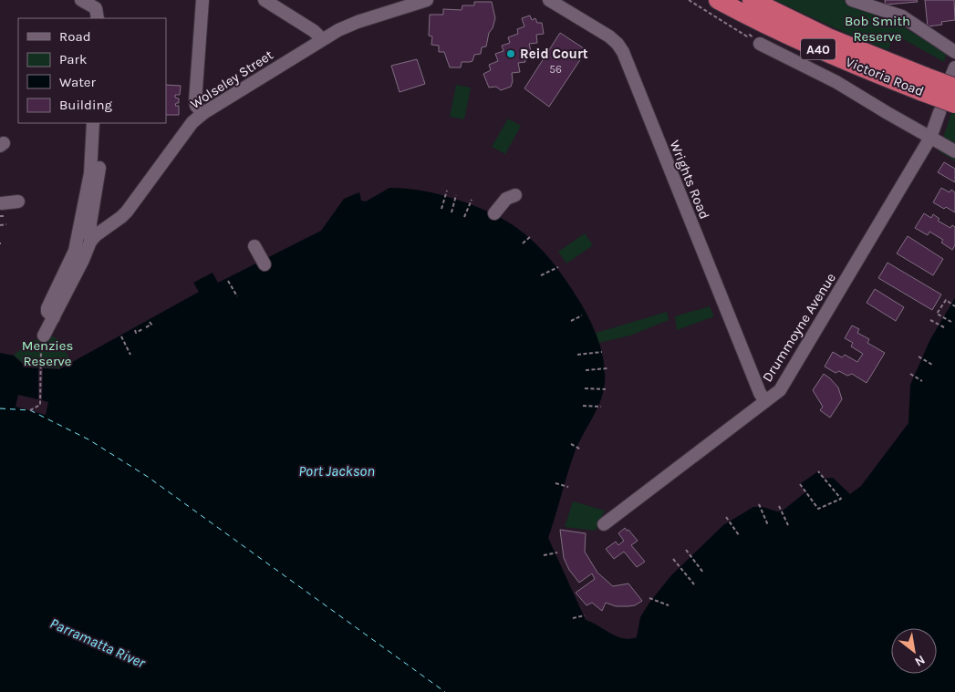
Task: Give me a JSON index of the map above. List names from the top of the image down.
{
  "streets": {
    "highway": ["A40", "Victoria Road"],
    "street": ["Wolseley Street", "Wrights Road", "Drummoyne Avenue"]
  },
  "crossings": [
    ["Victoria Road", "Drummoyne Avenue"],
    ["Wrights Road", "Drummoyne Avenue"]
  ],
  "water": ["Port Jackson", "Parramatta River"],
  "parks": ["Bob Smith Reserve", "Menzies Reserve"],
  "places": ["Reid Court"],
  "house_numbers": ["56"],
  "legend": [
    "Road",
    "Park",
    "Water",
    "Building"
  ],
  "north": "bottom right"
}
